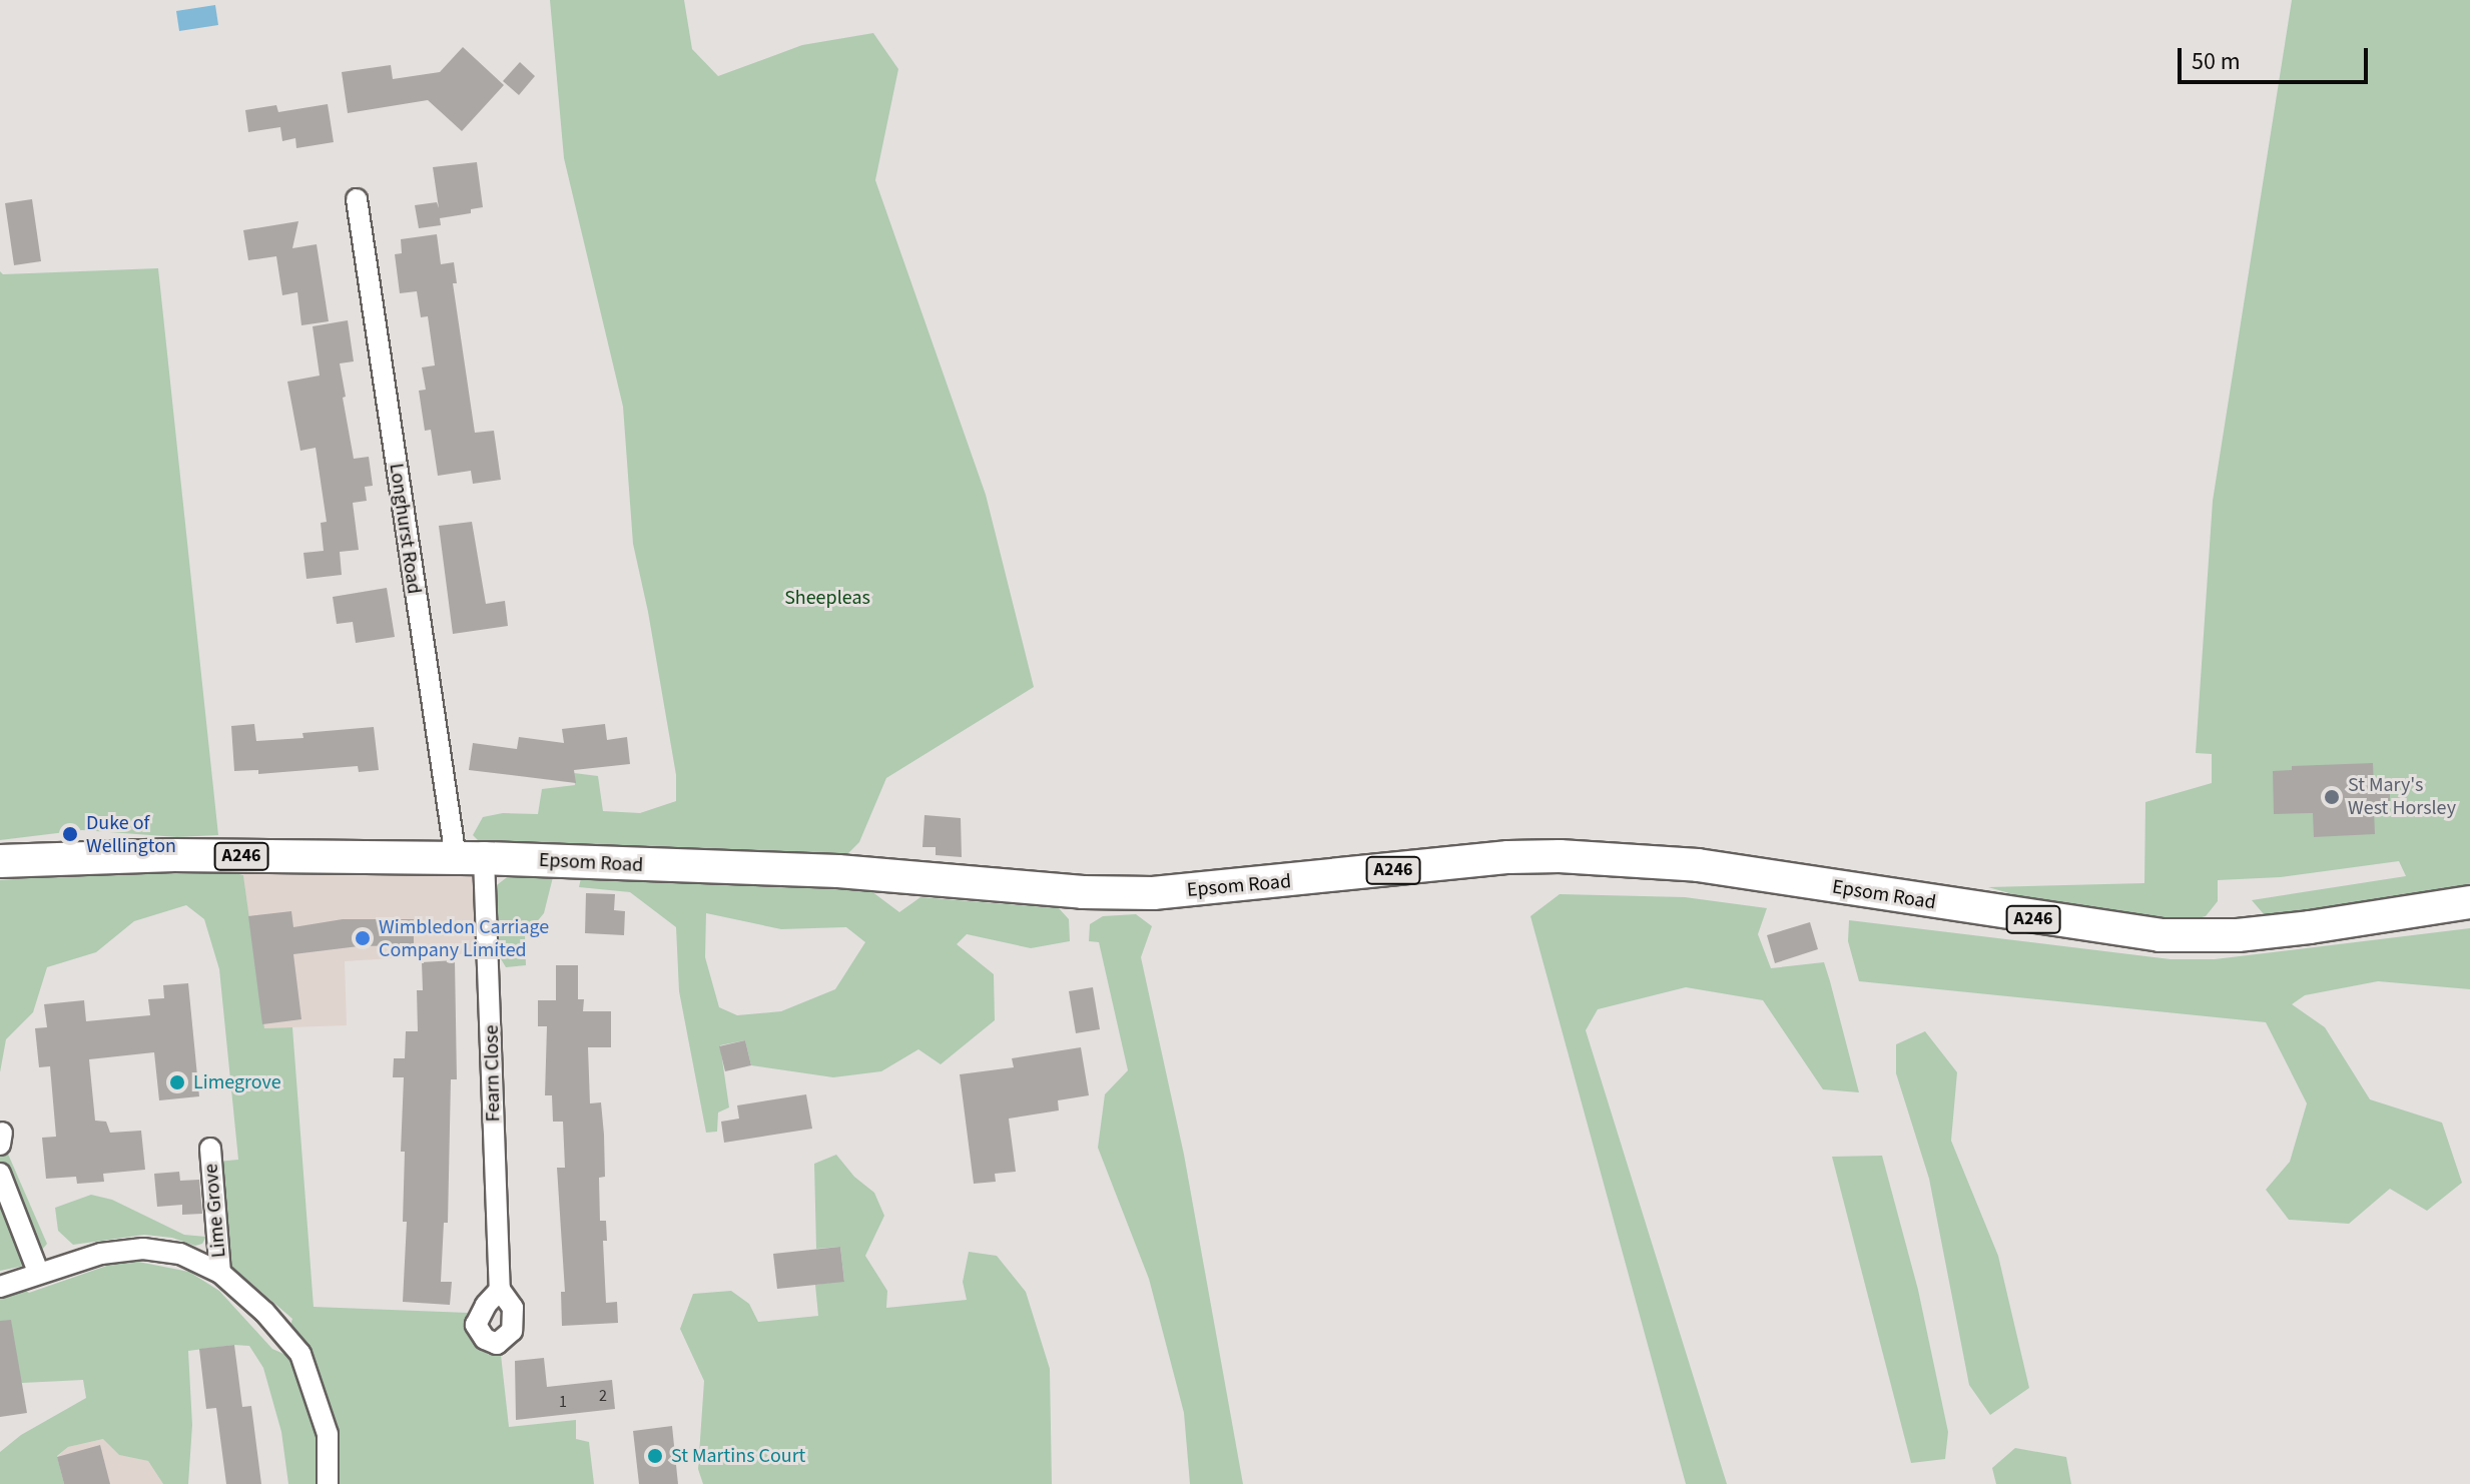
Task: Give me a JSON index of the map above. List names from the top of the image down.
{
  "streets": {
    "main road": ["A246", "Epsom Road"],
    "street": ["Longhurst Road", "Fearn Close", "Lime Grove"]
  },
  "crossings": [
    ["Longhurst Road", "Epsom Road"],
    ["Longhurst Road", "Fearn Close"],
    ["Epsom Road", "Fearn Close"]
  ],
  "parks": ["Sheepleas"],
  "places": [
    "St Mary's West Horsley",
    "Duke of Wellington",
    "Wimbledon Carriage Company Limited",
    "Limegrove",
    "St Martins Court"
  ],
  "house_numbers": ["2", "1"],
  "scale_bar": "50 m"
}
